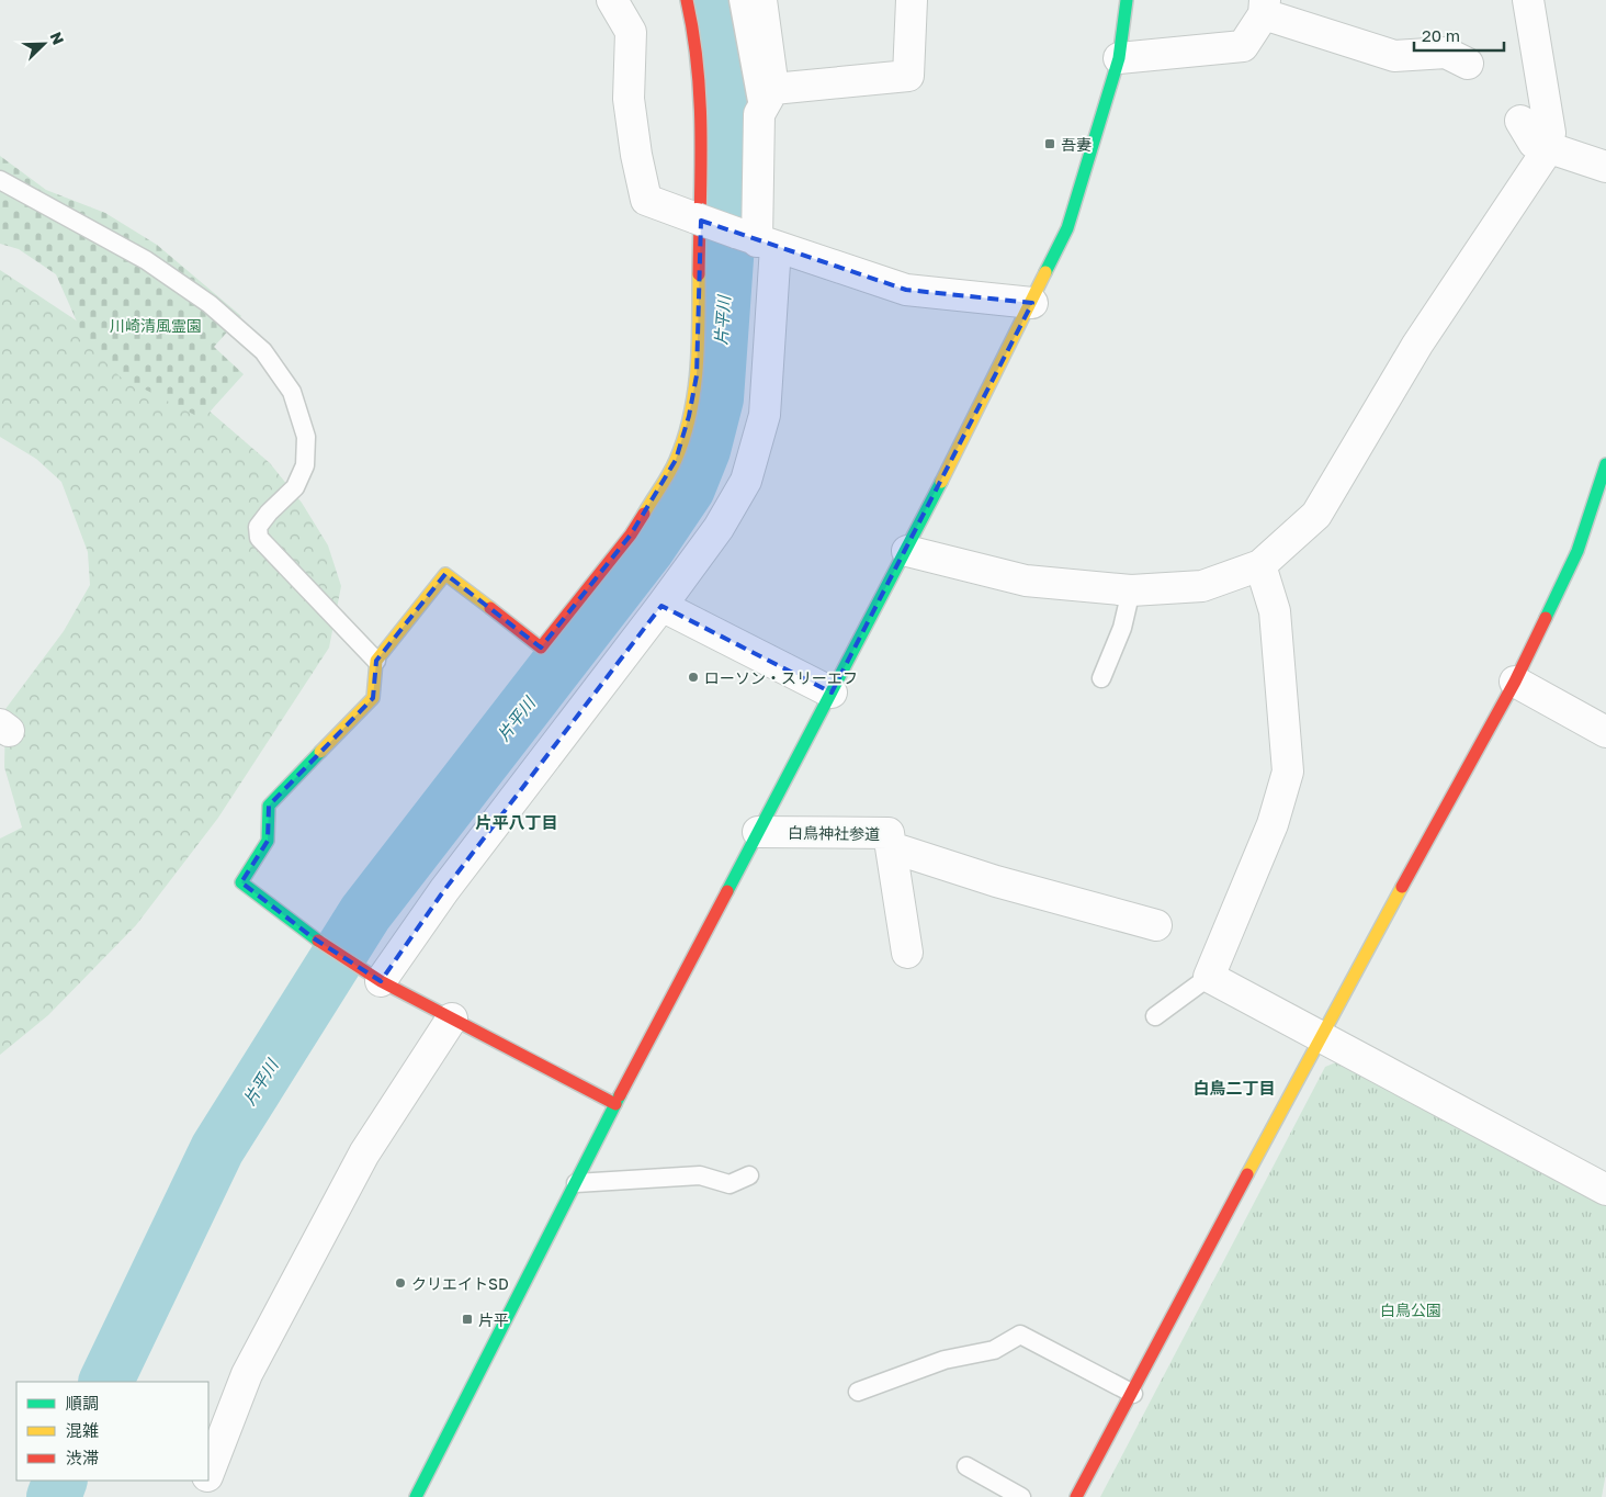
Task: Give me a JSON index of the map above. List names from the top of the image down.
{
  "streets": {
    "street": ["白鳥神社参道"]
  },
  "districts": ["片平八丁目", "白鳥二丁目"],
  "water": ["片平川"],
  "parks": ["川崎清風霊園", "白鳥公園"],
  "places": {
    "transit": ["吾妻", "片平"],
    "other": ["ローソン・スリーエフ", "クリエイトSD"]
  },
  "legend": ["順調", "混雑", "渋滞"],
  "scale_bar": "20 m",
  "north": "top right"
}
